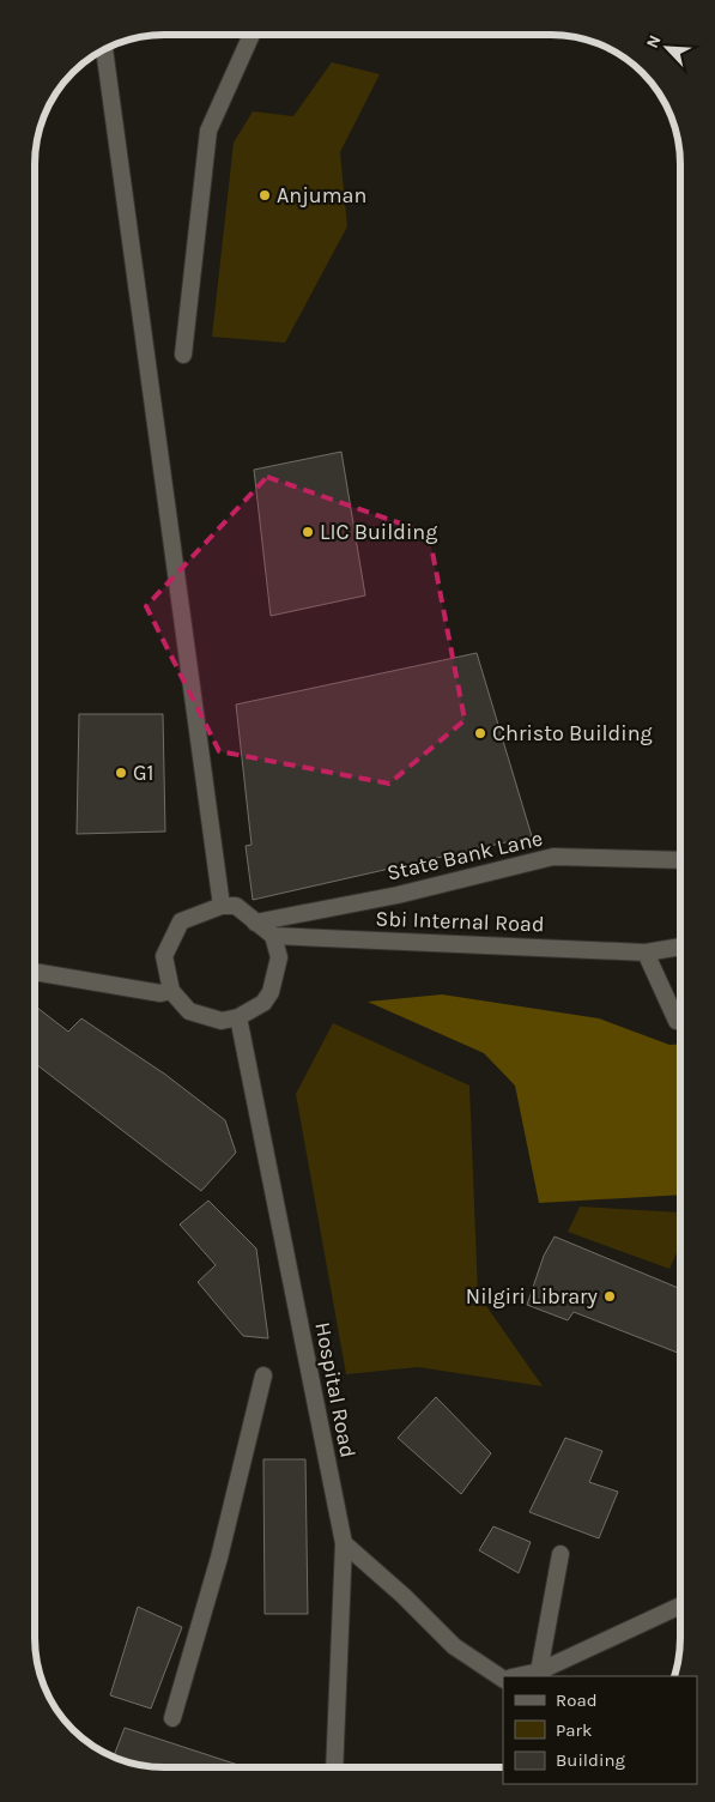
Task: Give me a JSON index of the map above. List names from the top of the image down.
{
  "streets": {
    "street": ["State Bank Lane", "Sbi Internal Road", "Hospital Road"]
  },
  "crossings": [
    ["State Bank Lane", "Sbi Internal Road"],
    ["State Bank Lane", "Hospital Road"],
    ["Sbi Internal Road", "Hospital Road"]
  ],
  "places": [
    "Anjuman",
    "LIC Building",
    "Christo Building",
    "G1",
    "Nilgiri Library"
  ],
  "legend": ["Road", "Park", "Building"],
  "north": "top left"
}
